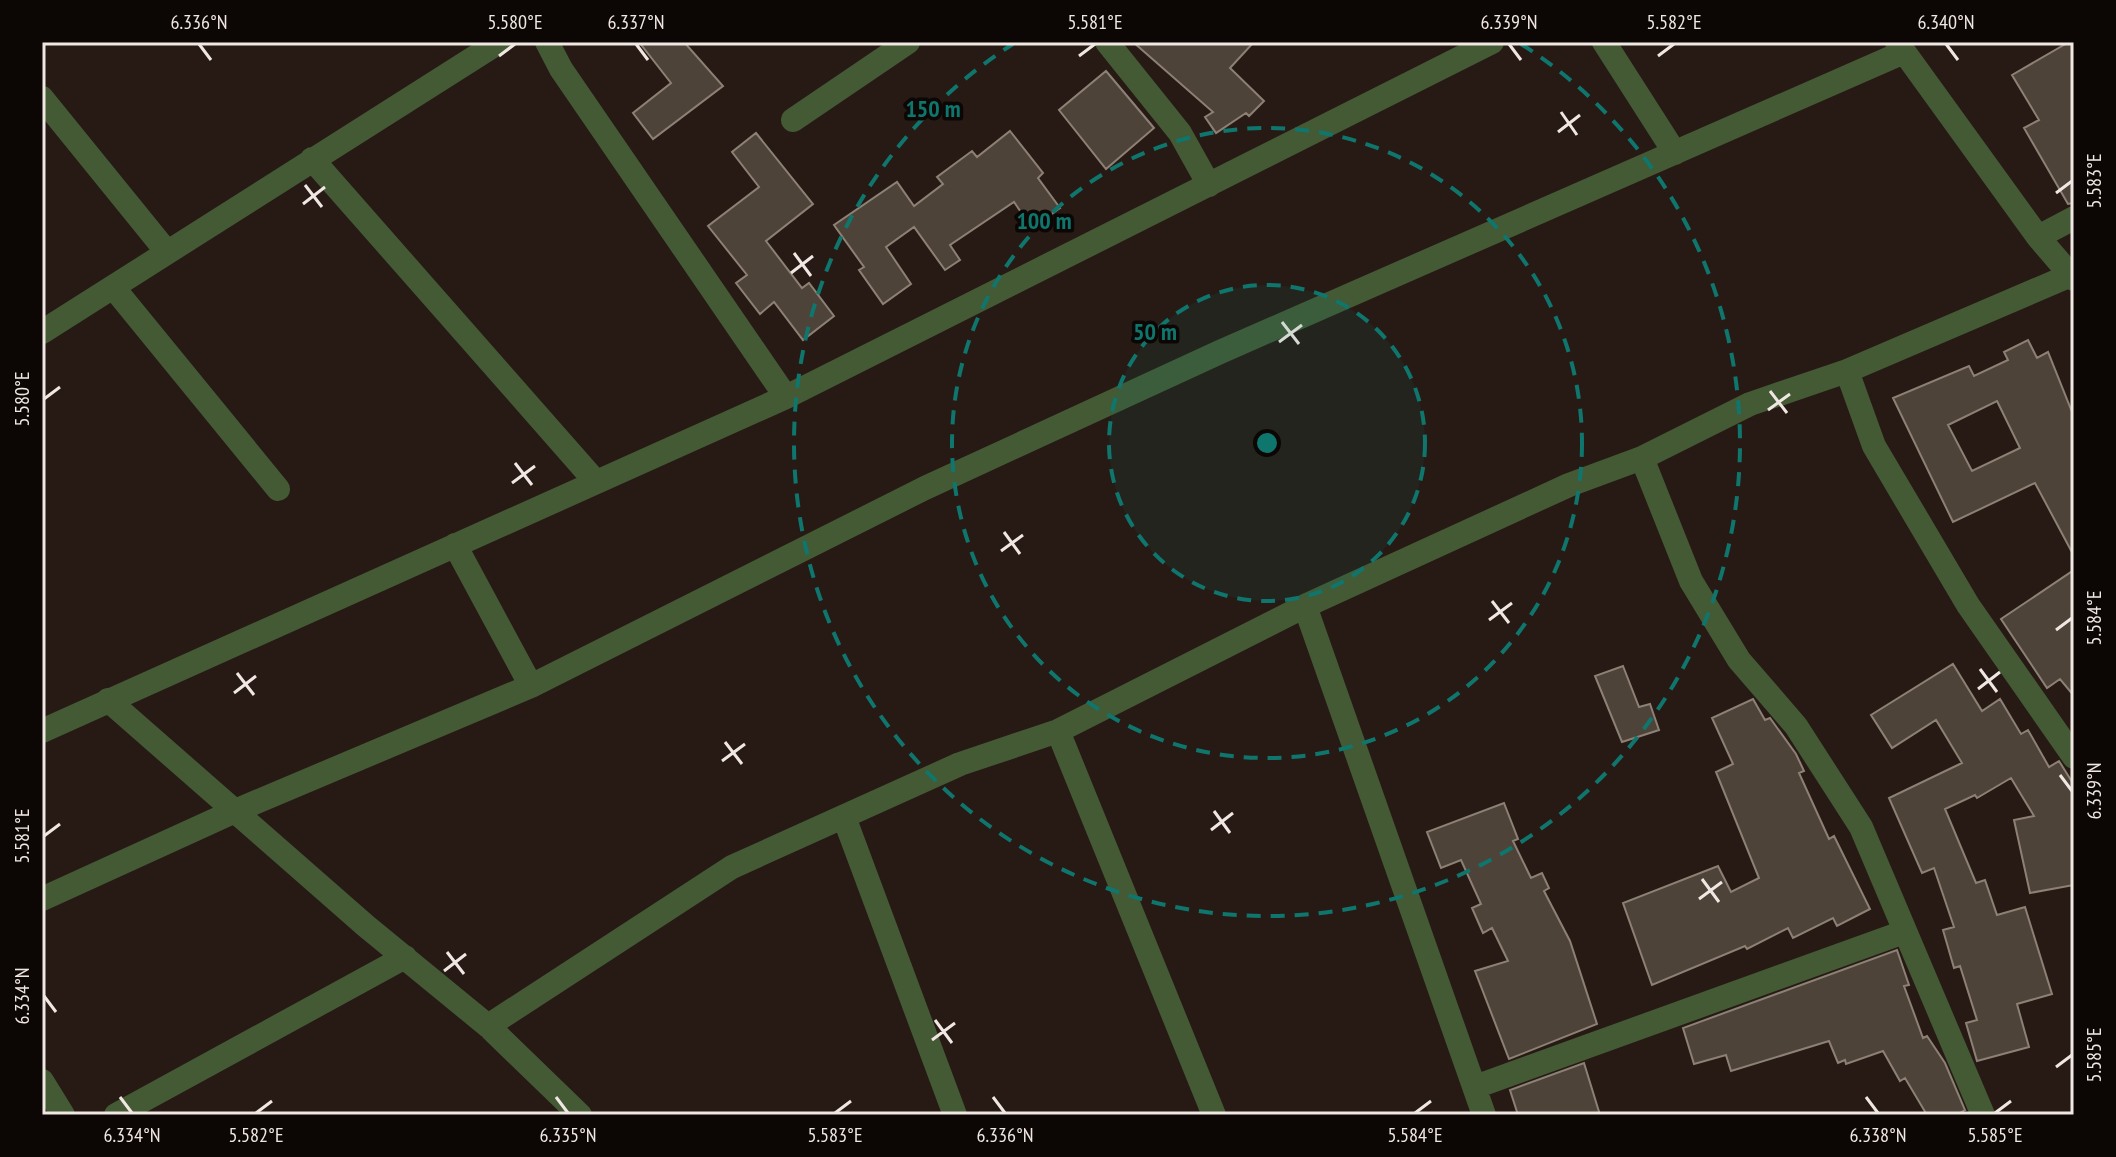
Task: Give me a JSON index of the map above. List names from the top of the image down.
{
  "coordinates": [
    "6.336°N",
    "5.580°E",
    "6.337°N",
    "5.581°E",
    "6.339°N",
    "5.582°E",
    "6.340°N",
    "5.583°E",
    "5.584°E",
    "6.334°N",
    "5.585°E",
    "6.335°N",
    "6.338°N"
  ],
  "rings": ["150 m", "100 m", "50 m"]
}
